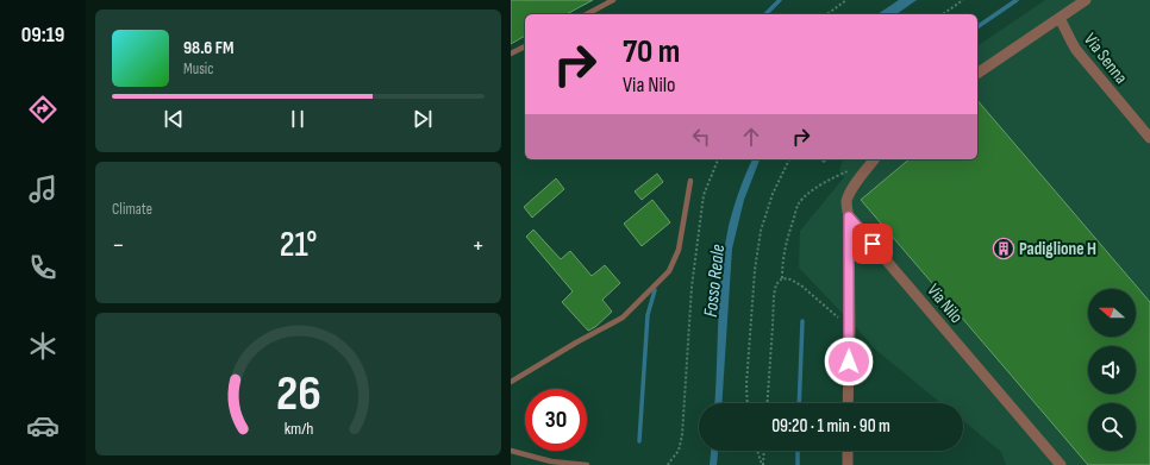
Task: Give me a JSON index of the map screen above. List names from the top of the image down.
{
  "streets": {
    "street": ["Via Senna", "Via Nilo"]
  },
  "water": ["Fosso Reale"],
  "places": {
    "building": ["Padiglione H"]
  },
  "north": "left",
  "page": {
    "tabs": "09:19",
    "turn": ["70 m", "Via Nilo"],
    "song": ["98.6 FM", "Music"],
    "tile": "Climate",
    "heat": ["−", "21°", "+"],
    "limit": "30",
    "trip": "09:20 · 1 min · 90 m",
    "gauge": ["26", "km/h"]
  }
}
